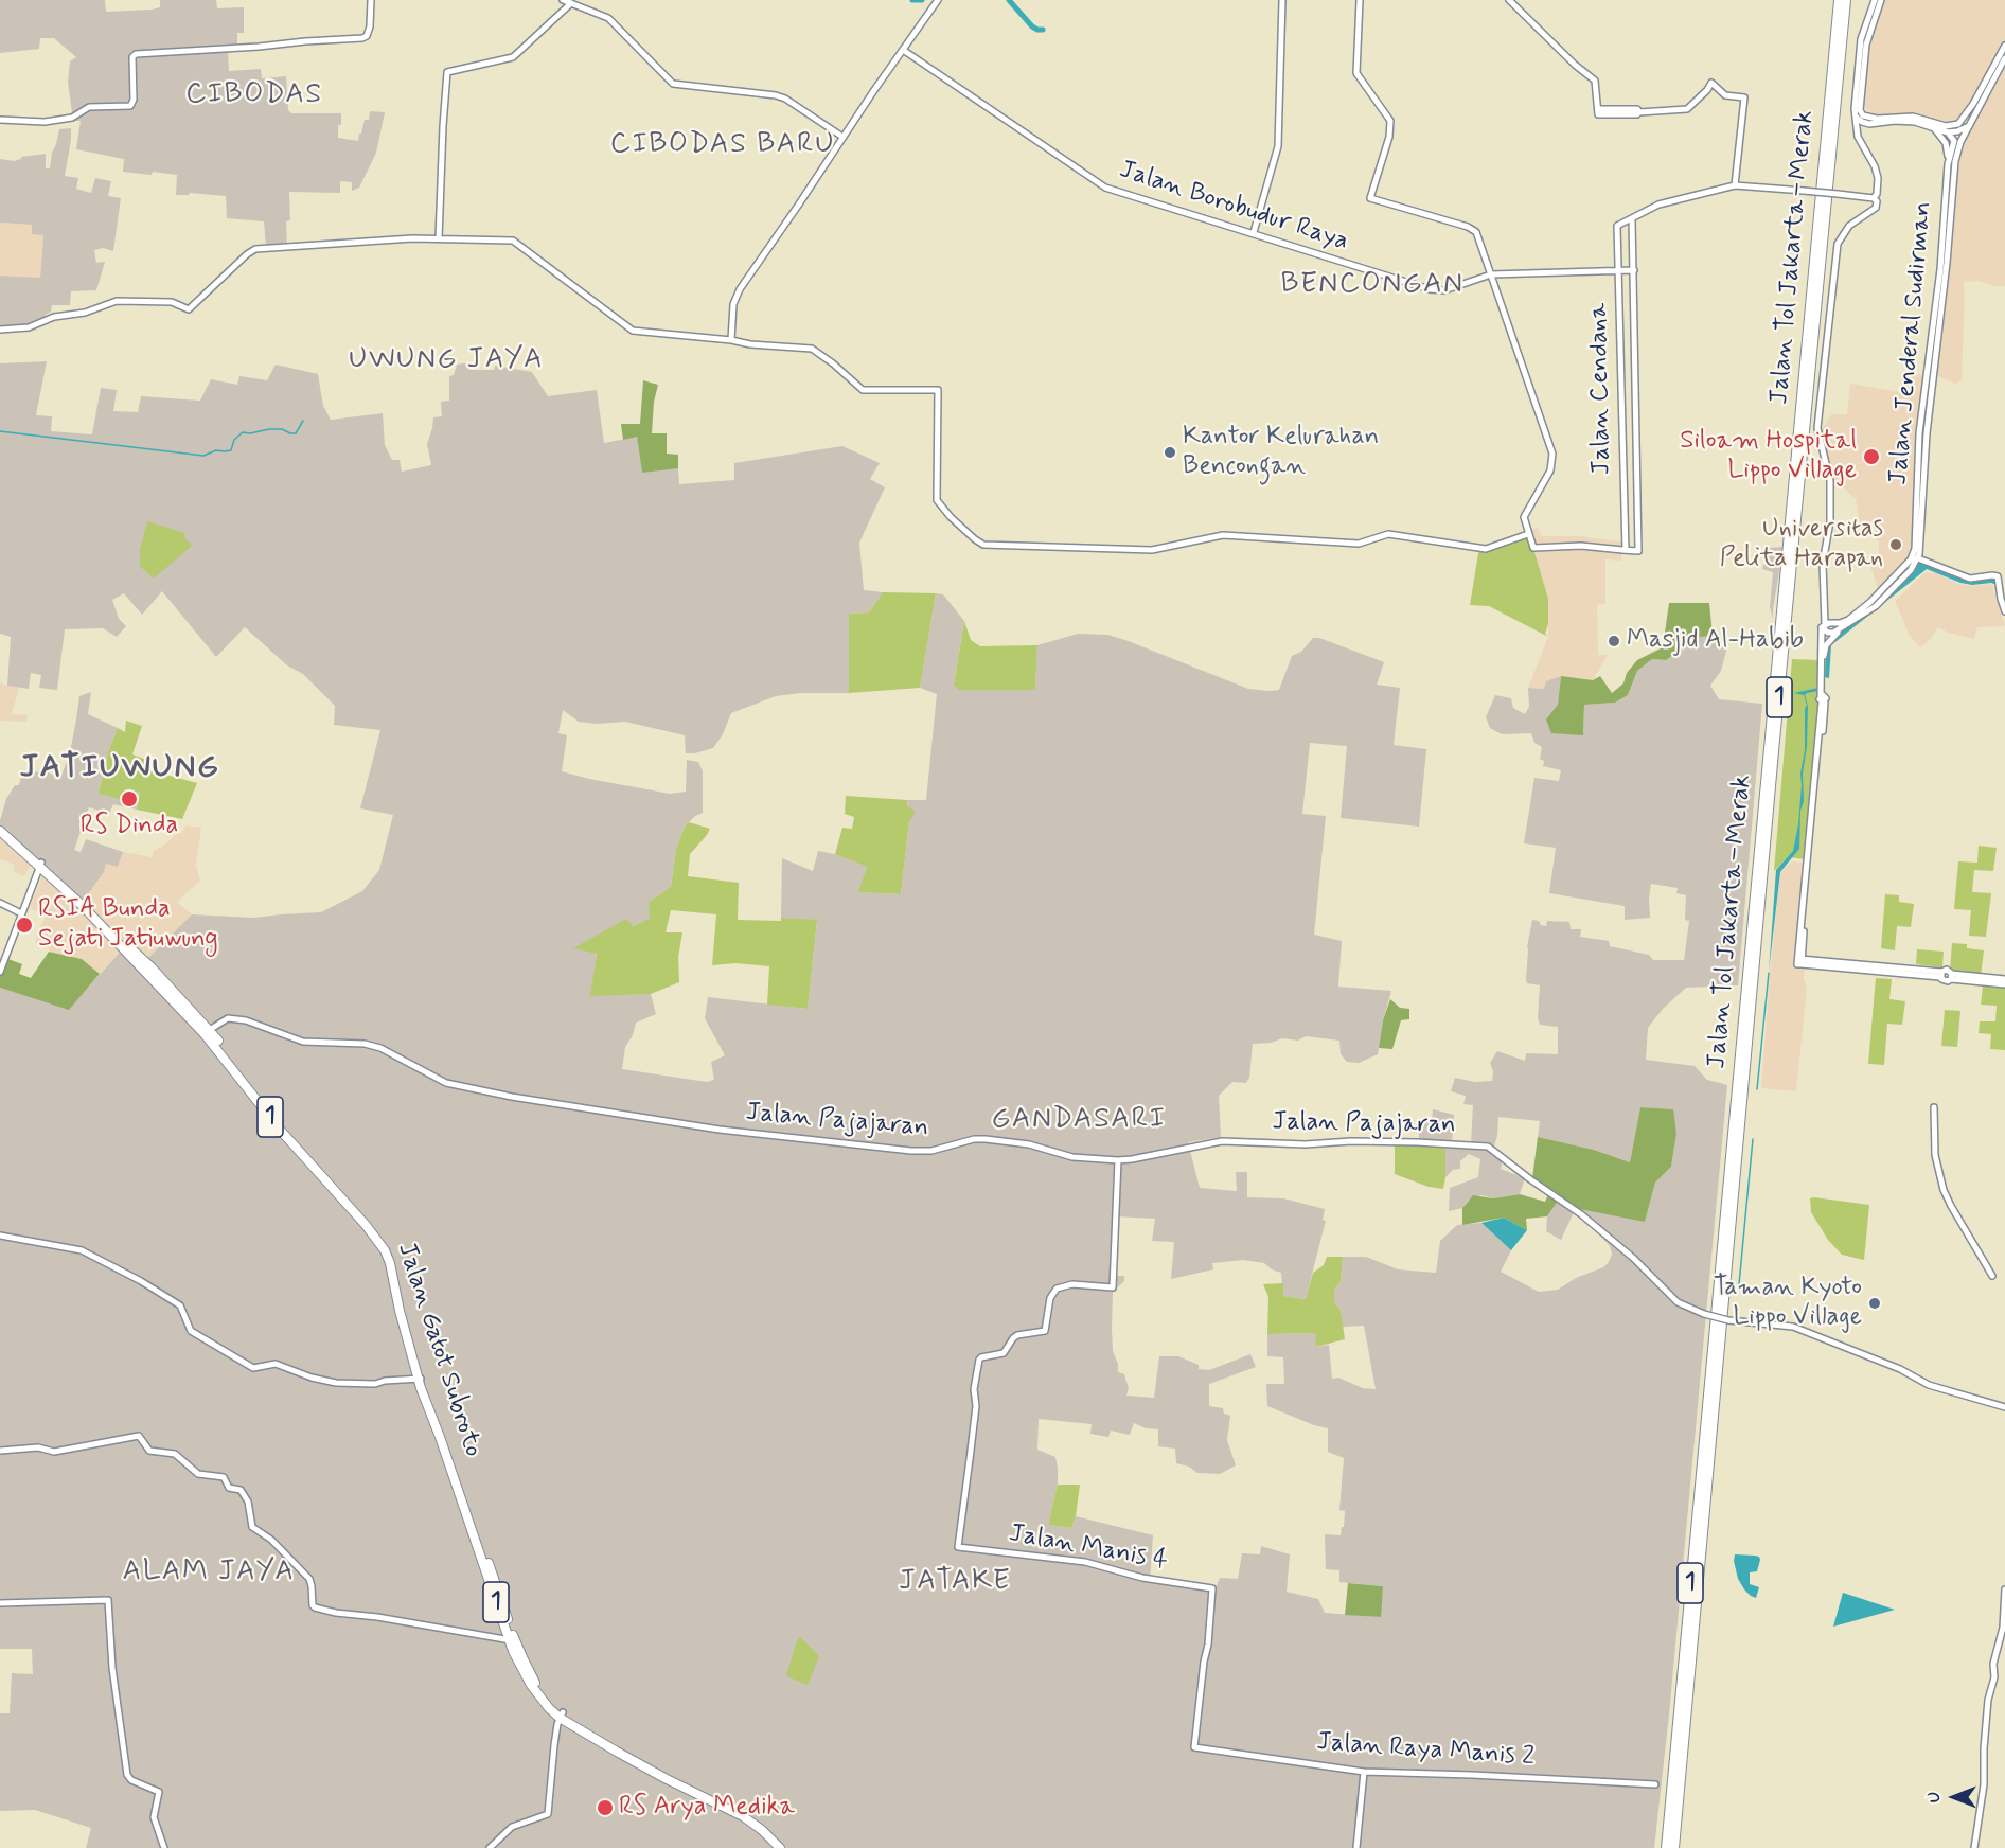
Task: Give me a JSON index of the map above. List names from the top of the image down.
{
  "streets": {
    "highway": ["Jalan Tol Jakarta–Merak", "1", "Jalan Gatot Subroto"],
    "street": [
      "Jalan Borobudur Raya",
      "Jalan Jenderal Sudirman",
      "Jalan Cendana",
      "Jalan Pajajaran",
      "Jalan Manis 4",
      "Jalan Raya Manis 2"
    ]
  },
  "crossings": [
    ["Jalan Borobudur Raya", "Jalan Cendana"],
    ["Jalan Pajajaran", "Jalan Gatot Subroto"],
    ["Jalan Pajajaran", "Jalan Manis 4"],
    ["Jalan Manis 4", "Jalan Raya Manis 2"]
  ],
  "districts": [
    "CIBODAS",
    "CIBODAS BARU",
    "BENCONGAN",
    "UWUNG JAYA",
    "JATIUWUNG",
    "GANDASARI",
    "ALAM JAYA",
    "JATAKE"
  ],
  "places": [
    "Kantor Kelurahan Bencongan",
    "Siloam Hospital Lippo Village",
    "Universitas Pelita Harapan",
    "Masjid Al-Habib",
    "RS Dinda",
    "RSIA Bunda Sejati Jatiuwung",
    "Taman Kyoto Lippo Village",
    "RS Arya Medika"
  ],
  "north": "left"
}
